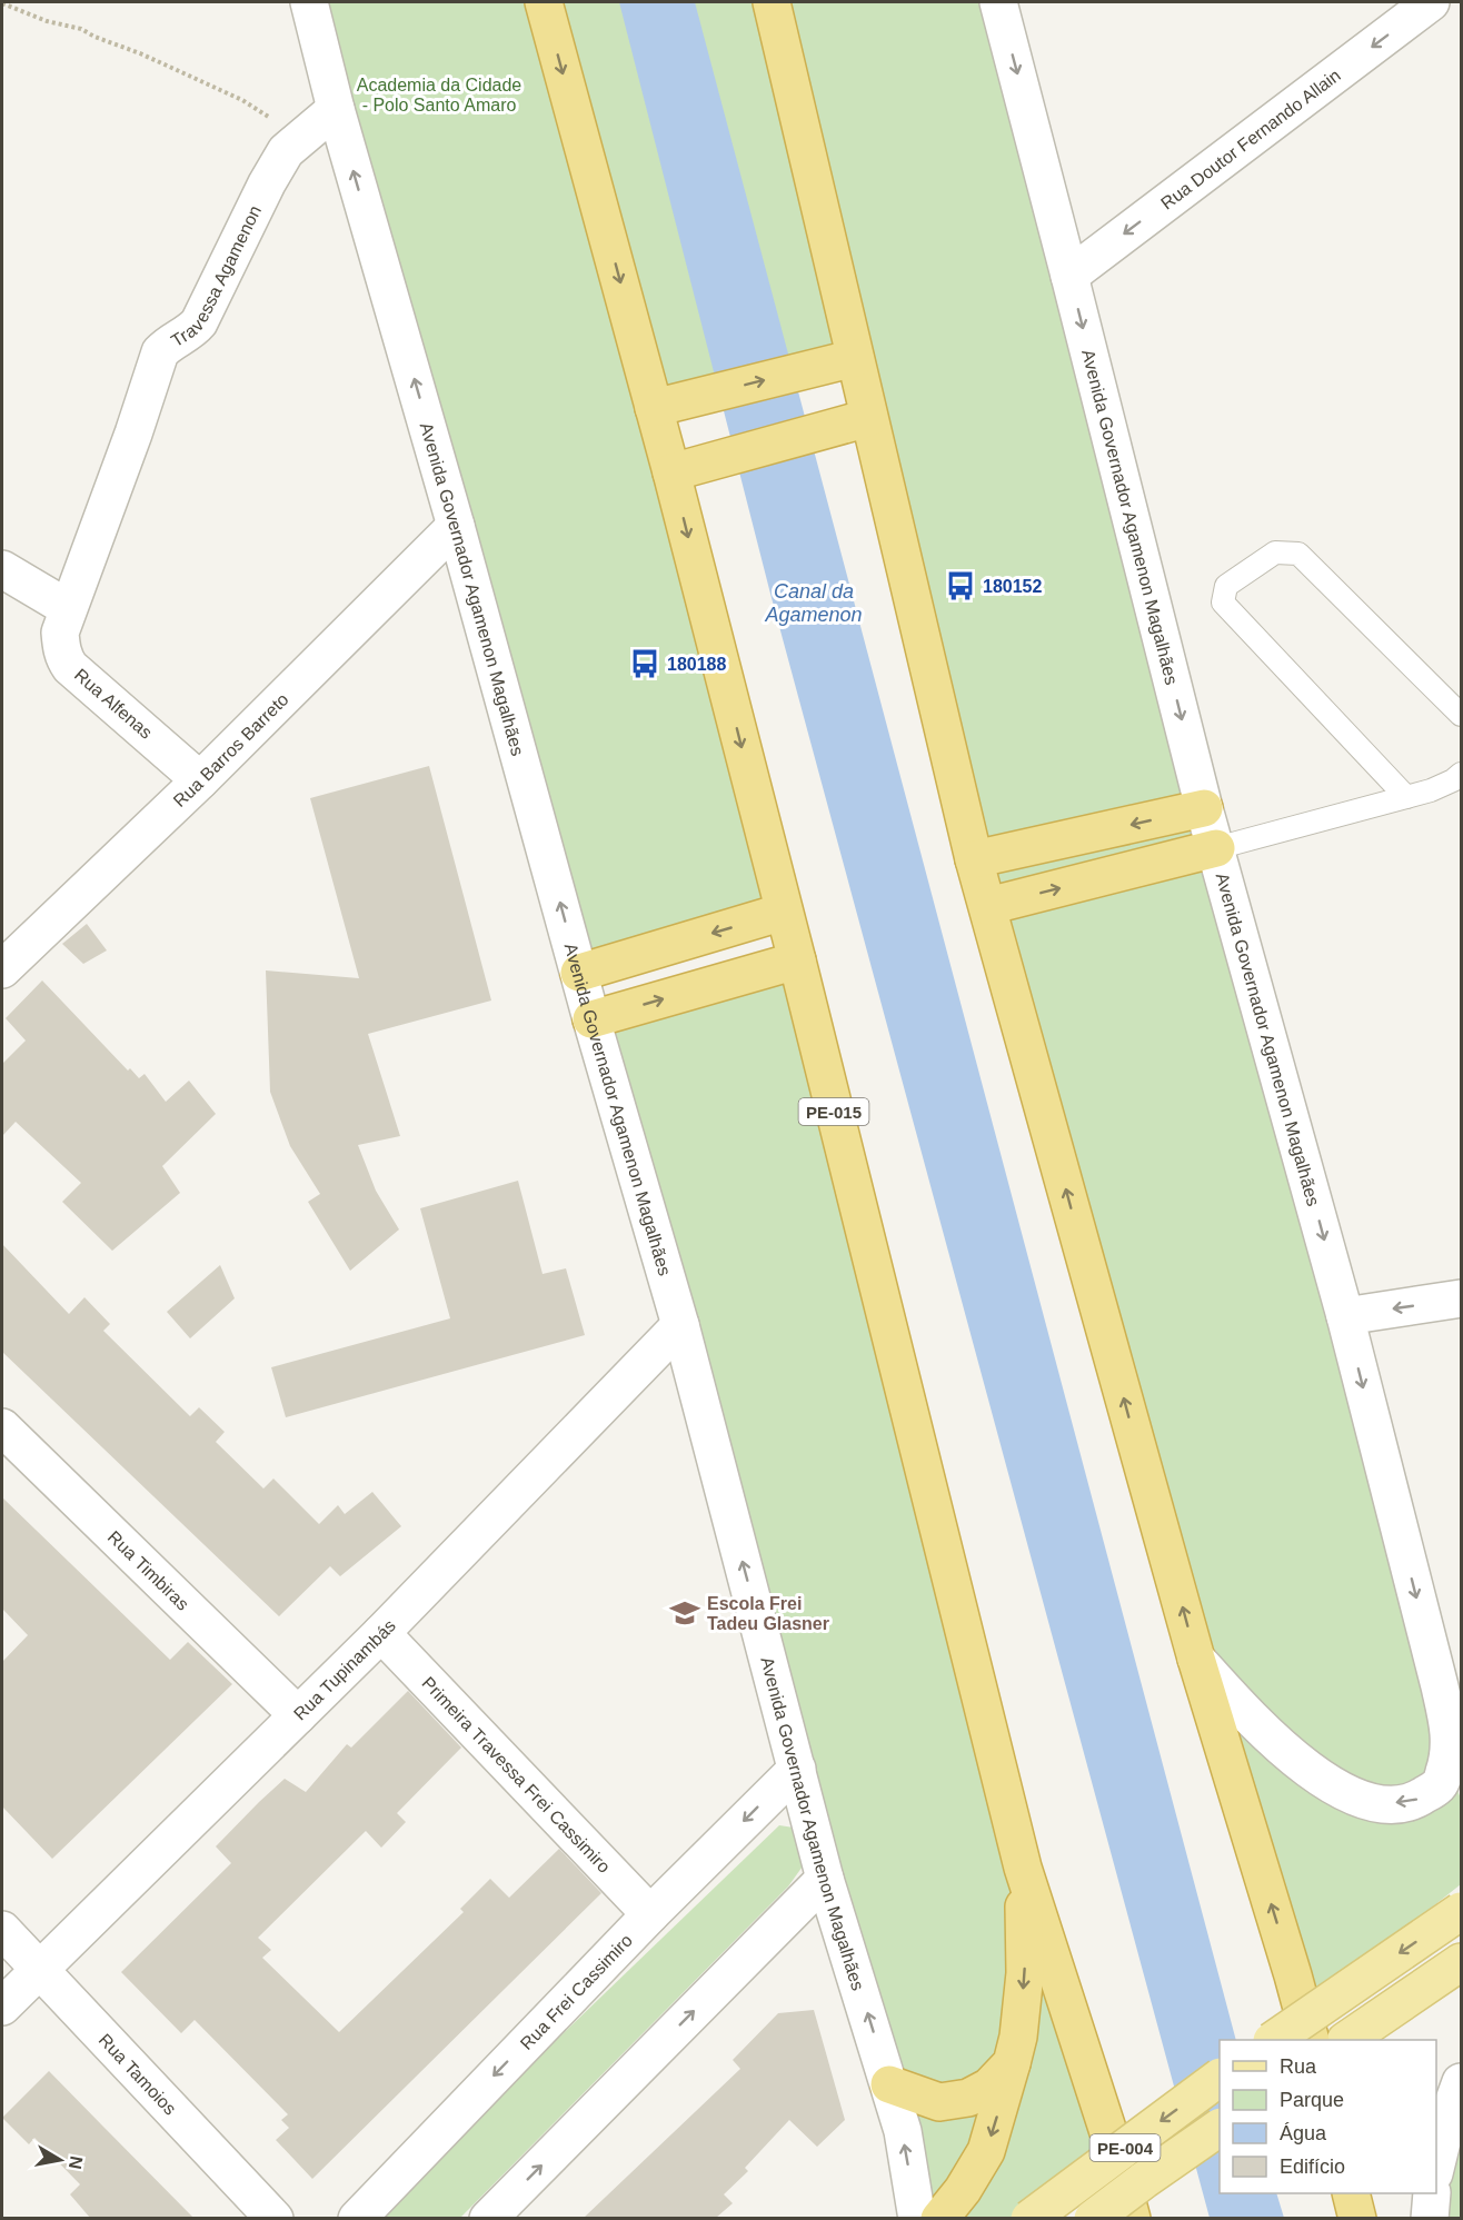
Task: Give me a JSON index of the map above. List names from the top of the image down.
{
  "streets": {
    "highway": ["Avenida Governador Agamenon Magalhães", "PE-015"],
    "main road": ["PE-004"],
    "street": [
      "Rua Doutor Fernando Allain",
      "Travessa Agamenon",
      "Rua Alfenas",
      "Rua Barros Barreto",
      "Rua Timbiras",
      "Rua Tupinambás",
      "Primeira Travessa Frei Cassimiro",
      "Rua Frei Cassimiro",
      "Rua Tamoios"
    ]
  },
  "crossings": [
    ["Rua Doutor Fernando Allain", "Avenida Governador Agamenon Magalhães"],
    ["Travessa Agamenon", "Avenida Governador Agamenon Magalhães"],
    ["Travessa Agamenon", "Rua Alfenas"],
    ["Avenida Governador Agamenon Magalhães", "Rua Barros Barreto"],
    ["Avenida Governador Agamenon Magalhães", "Rua Tupinambás"],
    ["Avenida Governador Agamenon Magalhães", "Rua Frei Cassimiro"],
    ["Rua Alfenas", "Rua Barros Barreto"],
    ["Rua Timbiras", "Rua Tupinambás"],
    ["Rua Tupinambás", "Primeira Travessa Frei Cassimiro"],
    ["Rua Tupinambás", "Rua Tamoios"],
    ["Primeira Travessa Frei Cassimiro", "Rua Frei Cassimiro"]
  ],
  "one_way": ["Rua Doutor Fernando Allain"],
  "water": ["Canal da Agamenon"],
  "parks": ["Academia da Cidade - Polo Santo Amaro"],
  "places": {
    "bus stop": ["180152", "180188"],
    "school or university": ["Escola Frei Tadeu Glasner"]
  },
  "legend": [
    "Rua",
    "Parque",
    "Água",
    "Edifício"
  ],
  "north": "right"
}
